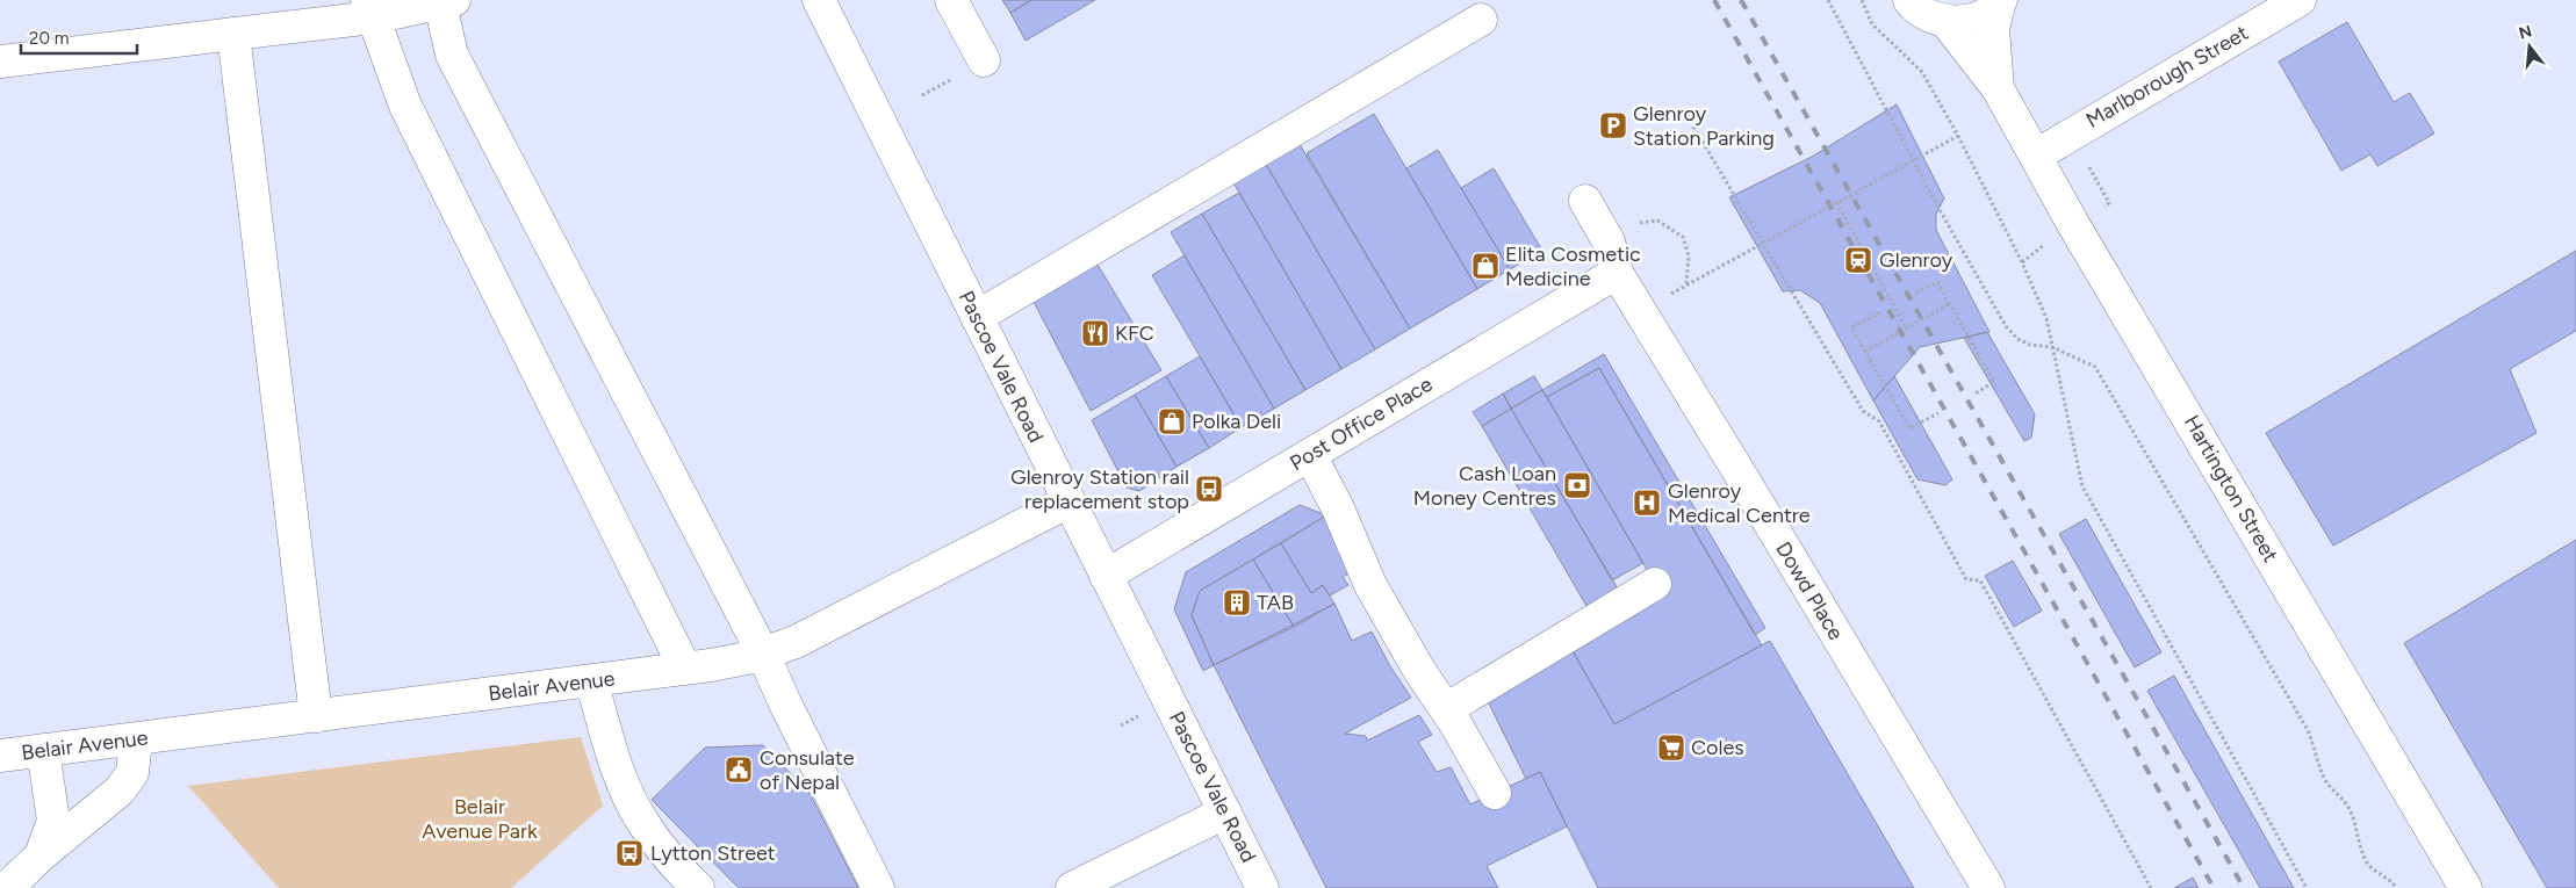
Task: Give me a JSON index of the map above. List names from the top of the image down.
{
  "streets": {
    "street": [
      "Marlborough Street",
      "Pascoe Vale Road",
      "Post Office Place",
      "Hartington Street",
      "Dowd Place",
      "Belair Avenue"
    ]
  },
  "crossings": [
    ["Marlborough Street", "Hartington Street"],
    ["Pascoe Vale Road", "Post Office Place"],
    ["Pascoe Vale Road", "Belair Avenue"],
    ["Post Office Place", "Dowd Place"]
  ],
  "parks": ["Belair Avenue Park"],
  "places": {
    "parking": ["Glenroy Station Parking"],
    "station": ["Glenroy"],
    "shop": ["Elita Cosmetic Medicine", "Polka Deli"],
    "restaurant": ["KFC"],
    "bank": ["Cash Loan Money Centres"],
    "bus stop": ["Glenroy Station rail replacement stop", "Lytton Street"],
    "hospital": ["Glenroy Medical Centre"],
    "building": ["TAB"],
    "supermarket": ["Coles"],
    "public building": ["Consulate of Nepal"]
  },
  "scale_bar": "20 m",
  "north": "top"
}
